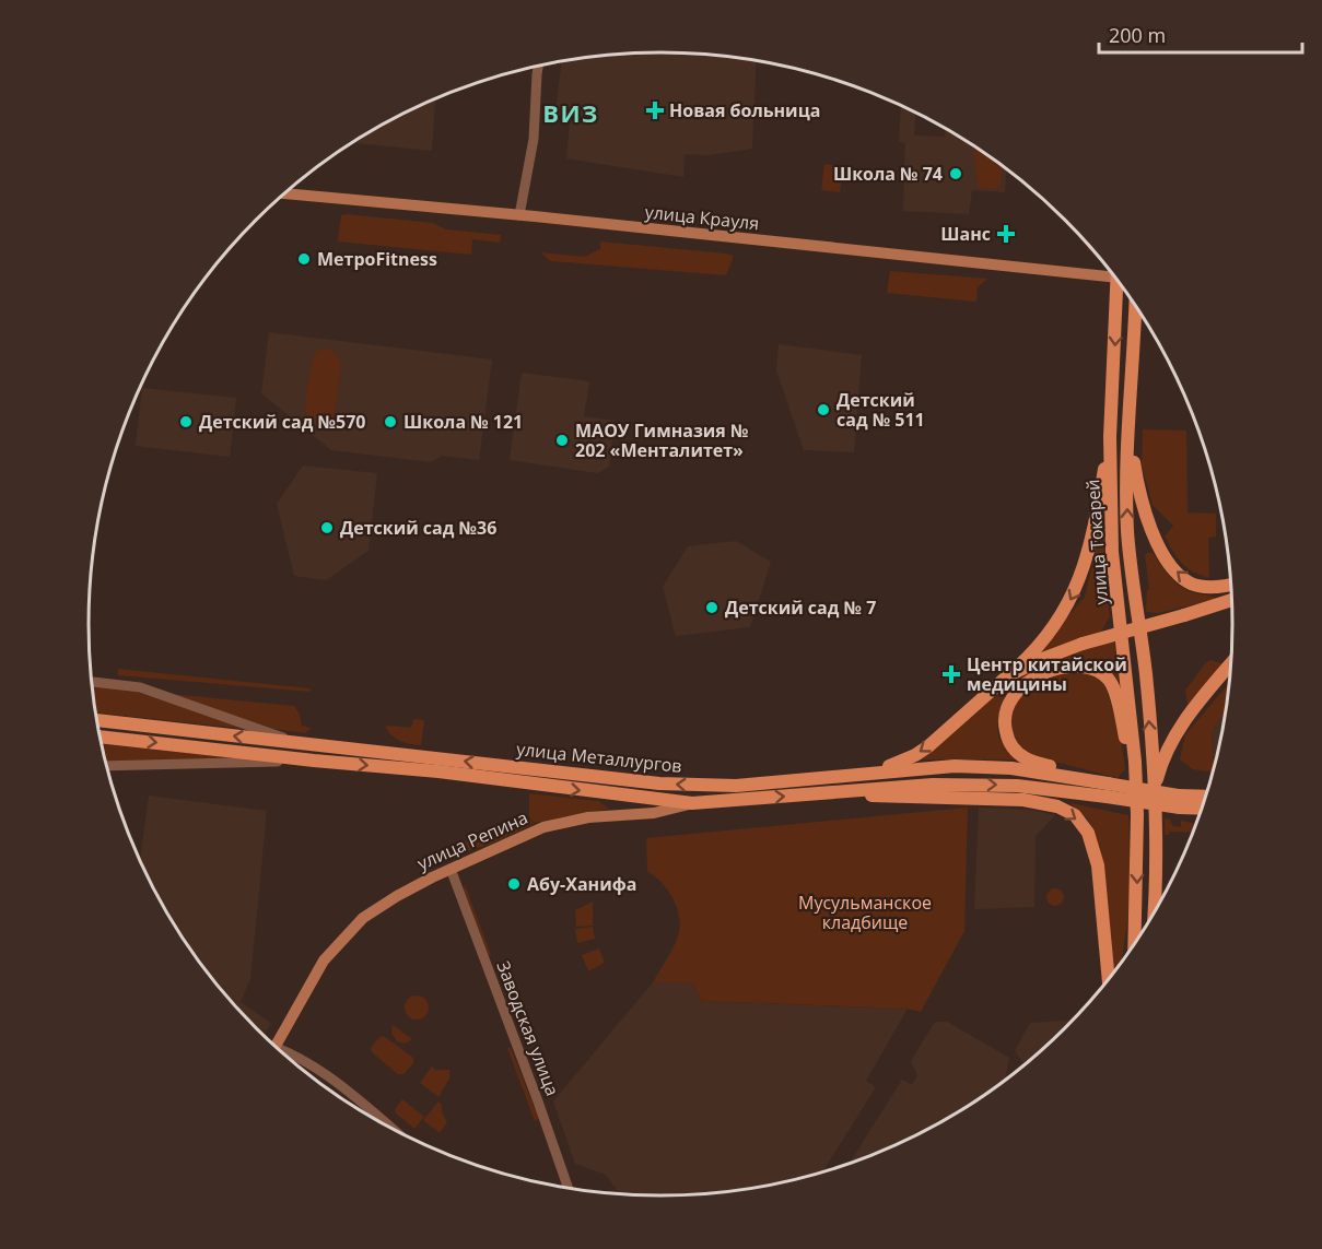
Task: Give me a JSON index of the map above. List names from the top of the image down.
{
  "streets": {
    "main road": [
      "улица Крауля",
      "улица Токарей",
      "улица Металлургов",
      "улица Репина"
    ],
    "street": ["Заводская улица"]
  },
  "crossings": [
    ["улица Металлургов", "улица Репина"],
    ["улица Репина", "Заводская улица"]
  ],
  "districts": ["ВИЗ"],
  "parks": ["Мусульманское кладбище"],
  "places": {
    "health": ["Новая больница", "Шанс", "Центр китайской медицины"],
    "other": [
      "Школа № 74",
      "МетроFitness",
      "Детский сад № 511",
      "Детский сад №570",
      "Школа № 121",
      "МАОУ Гимназия № 202 «Менталитет»",
      "Детский сад №36",
      "Детский сад № 7",
      "Абу-Ханифа"
    ]
  },
  "scale_bar": "200 m"
}
